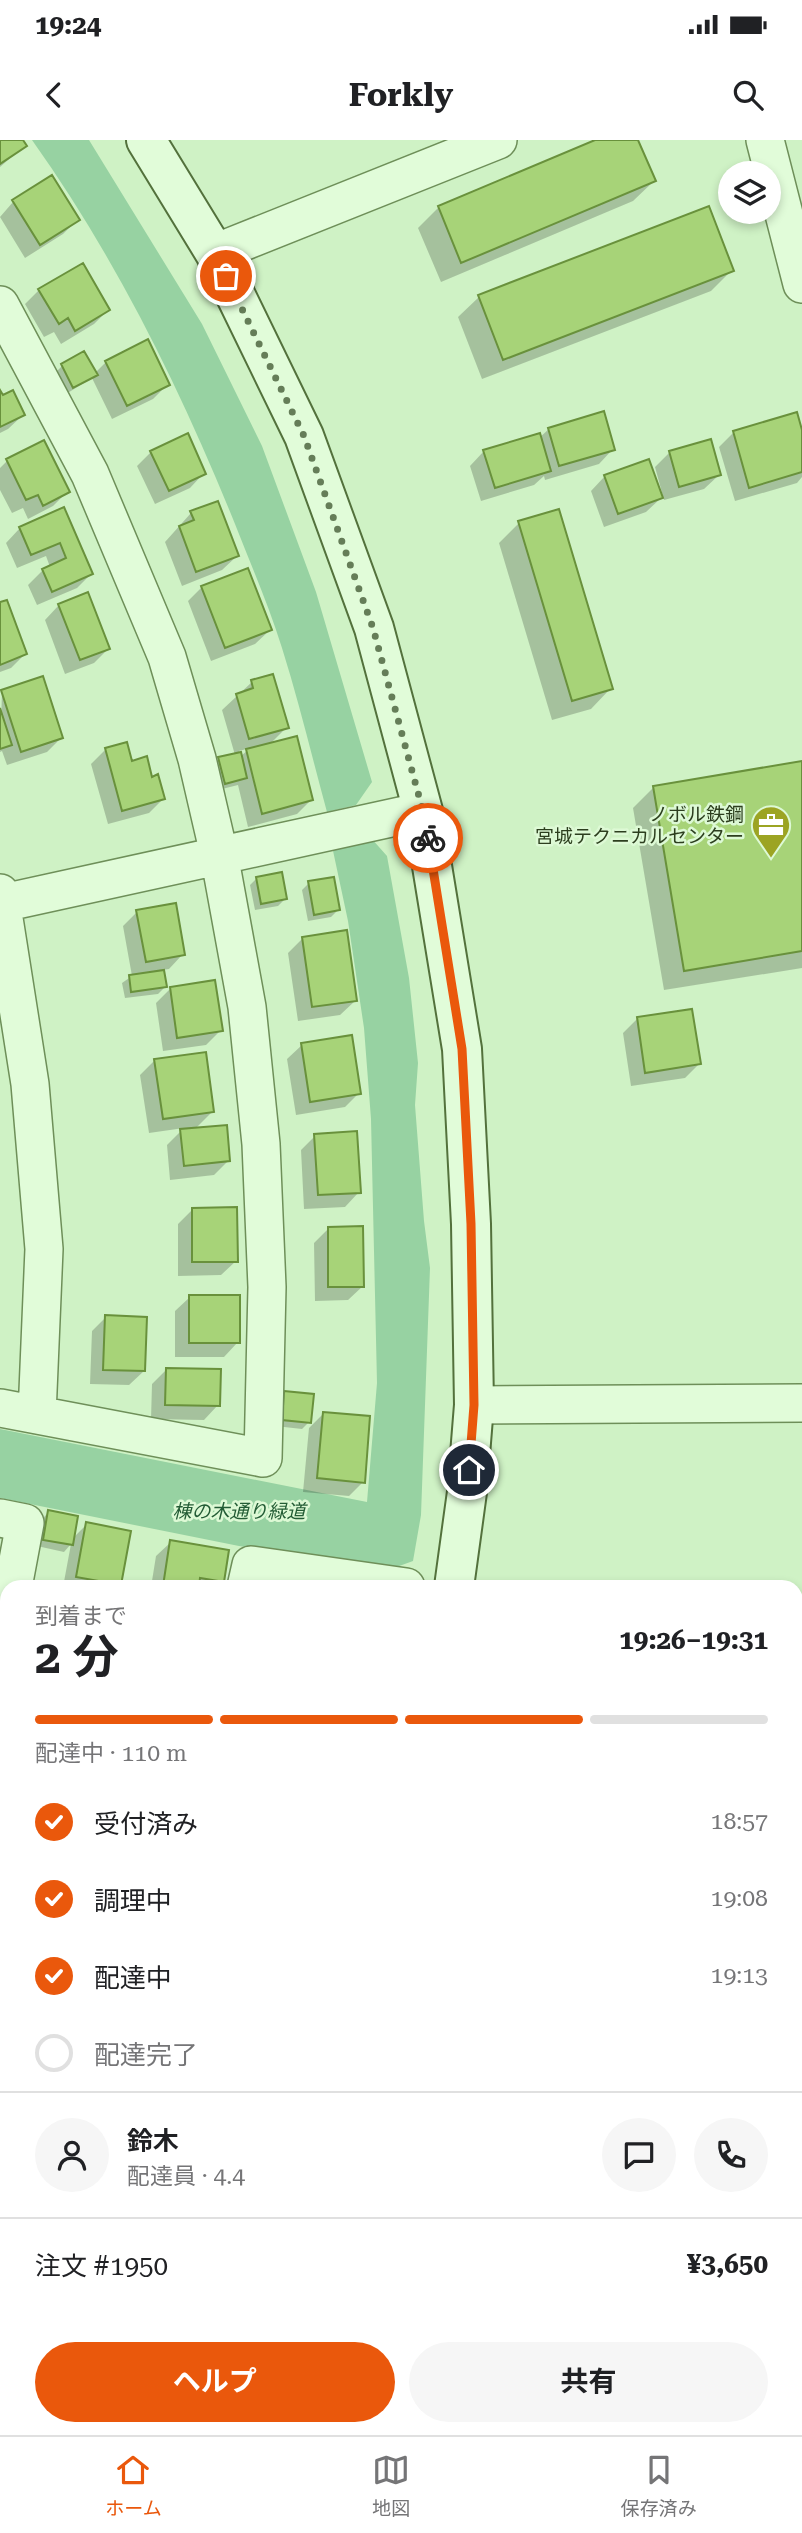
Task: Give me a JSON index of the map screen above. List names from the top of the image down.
{
  "parks": ["棟の木通り緑道"],
  "places": {
    "office": ["ノボル鉄鋼 宮城テクニカルセンター"]
  },
  "page": {
    "status": "19:24",
    "header": "Forkly",
    "heading": ["2 分", "到着まで", "19:26–19:31"],
    "panel": [
      "鈴木",
      "配達員 · 4.4",
      "注文 #1950",
      "¥3,650"
    ],
    "bar": "配達中 · 110 m",
    "list": [
      ["受付済み", "18:57"],
      ["調理中", "19:08"],
      ["配達中", "19:13"],
      "配達完了"
    ],
    "buttons": ["ヘルプ", "共有"],
    "tabs": ["ホーム", "地図", "保存済み"]
  }
}
